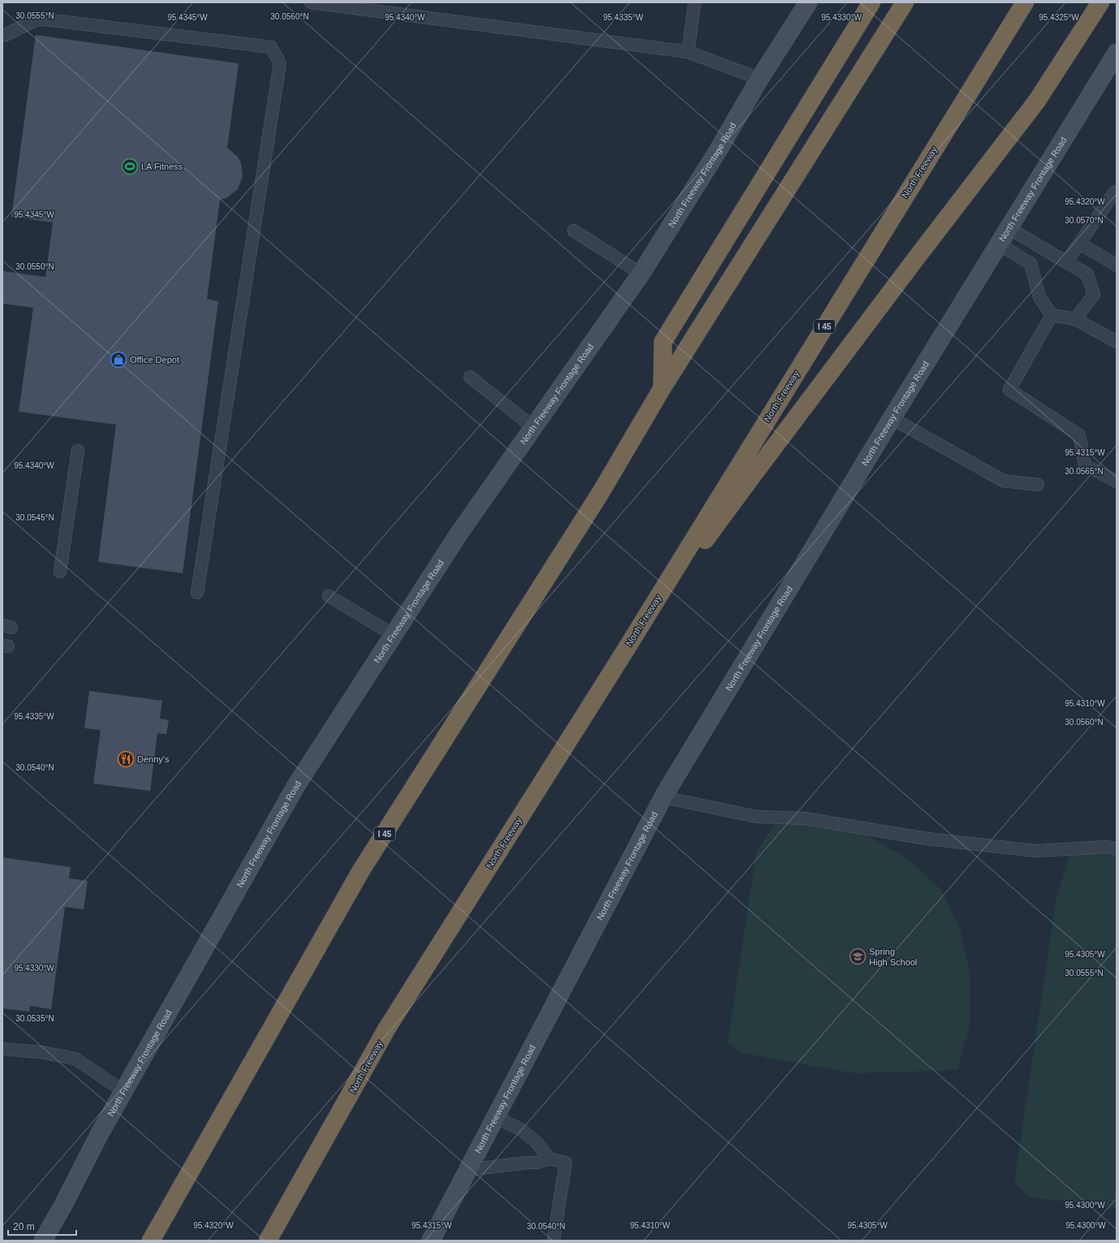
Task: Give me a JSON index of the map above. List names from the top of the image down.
{
  "streets": {
    "highway": ["North Freeway", "I 45"],
    "main road": ["North Freeway Frontage Road"]
  },
  "places": {
    "sports": ["LA Fitness"],
    "shop": ["Office Depot"],
    "restaurant": ["Denny's"],
    "school or university": ["Spring High School"]
  },
  "scale_bar": "20 m",
  "coordinates": [
    "30.0555°N",
    "30.0560°N",
    "95.4345°W",
    "95.4340°W",
    "95.4330°W",
    "95.4325°W",
    "95.4335°W",
    "95.4320°W",
    "30.0570°N",
    "30.0550°N",
    "95.4315°W",
    "30.0565°N",
    "30.0545°N",
    "95.4310°W",
    "30.0540°N",
    "95.4305°W",
    "30.0535°N",
    "95.4300°W"
  ]
}
